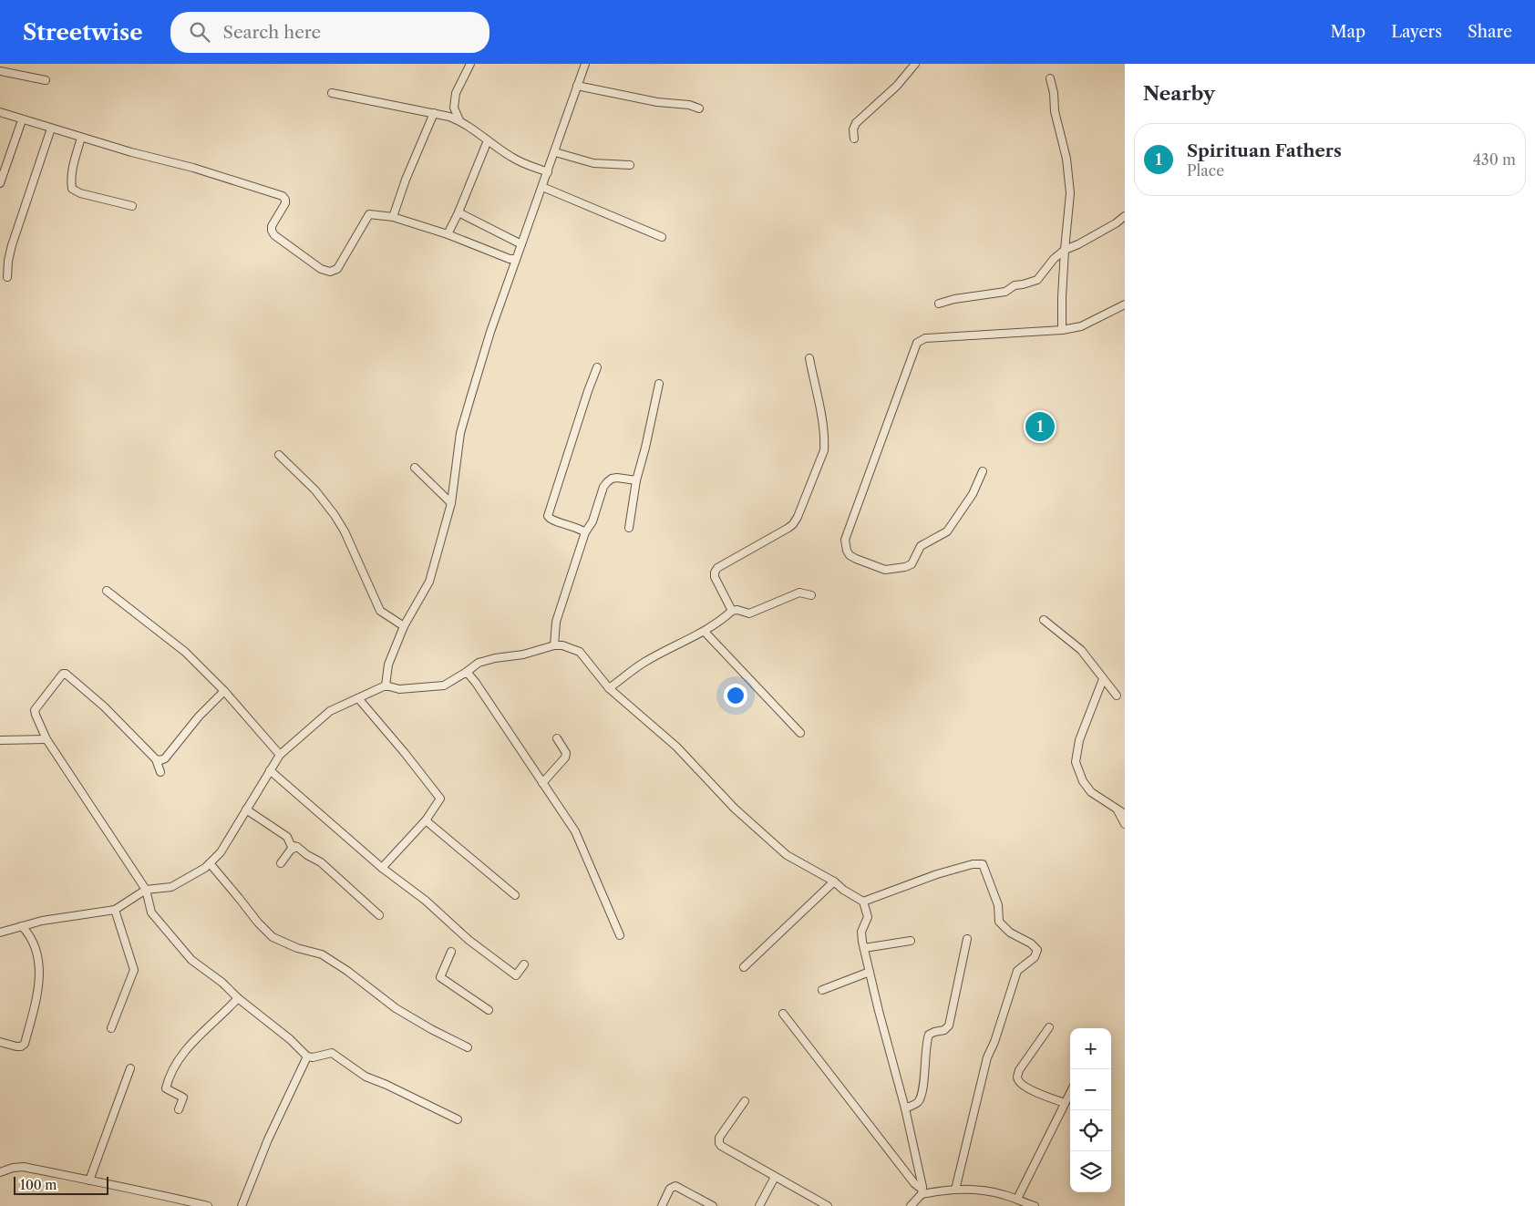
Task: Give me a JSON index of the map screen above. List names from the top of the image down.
{
  "scale_bar": "100 m",
  "page": {
    "header": "Streetwise",
    "search": "Search here",
    "nav": ["Map", "Layers", "Share"],
    "heading": "Nearby",
    "list": [
      {
        "mark": "1",
        "name": "Spirituan Fathers",
        "note": "Place",
        "value": "430 m"
      }
    ],
    "pins": "1",
    "map_buttons": ["+", "−"],
    "scale": "100 m"
  }
}
